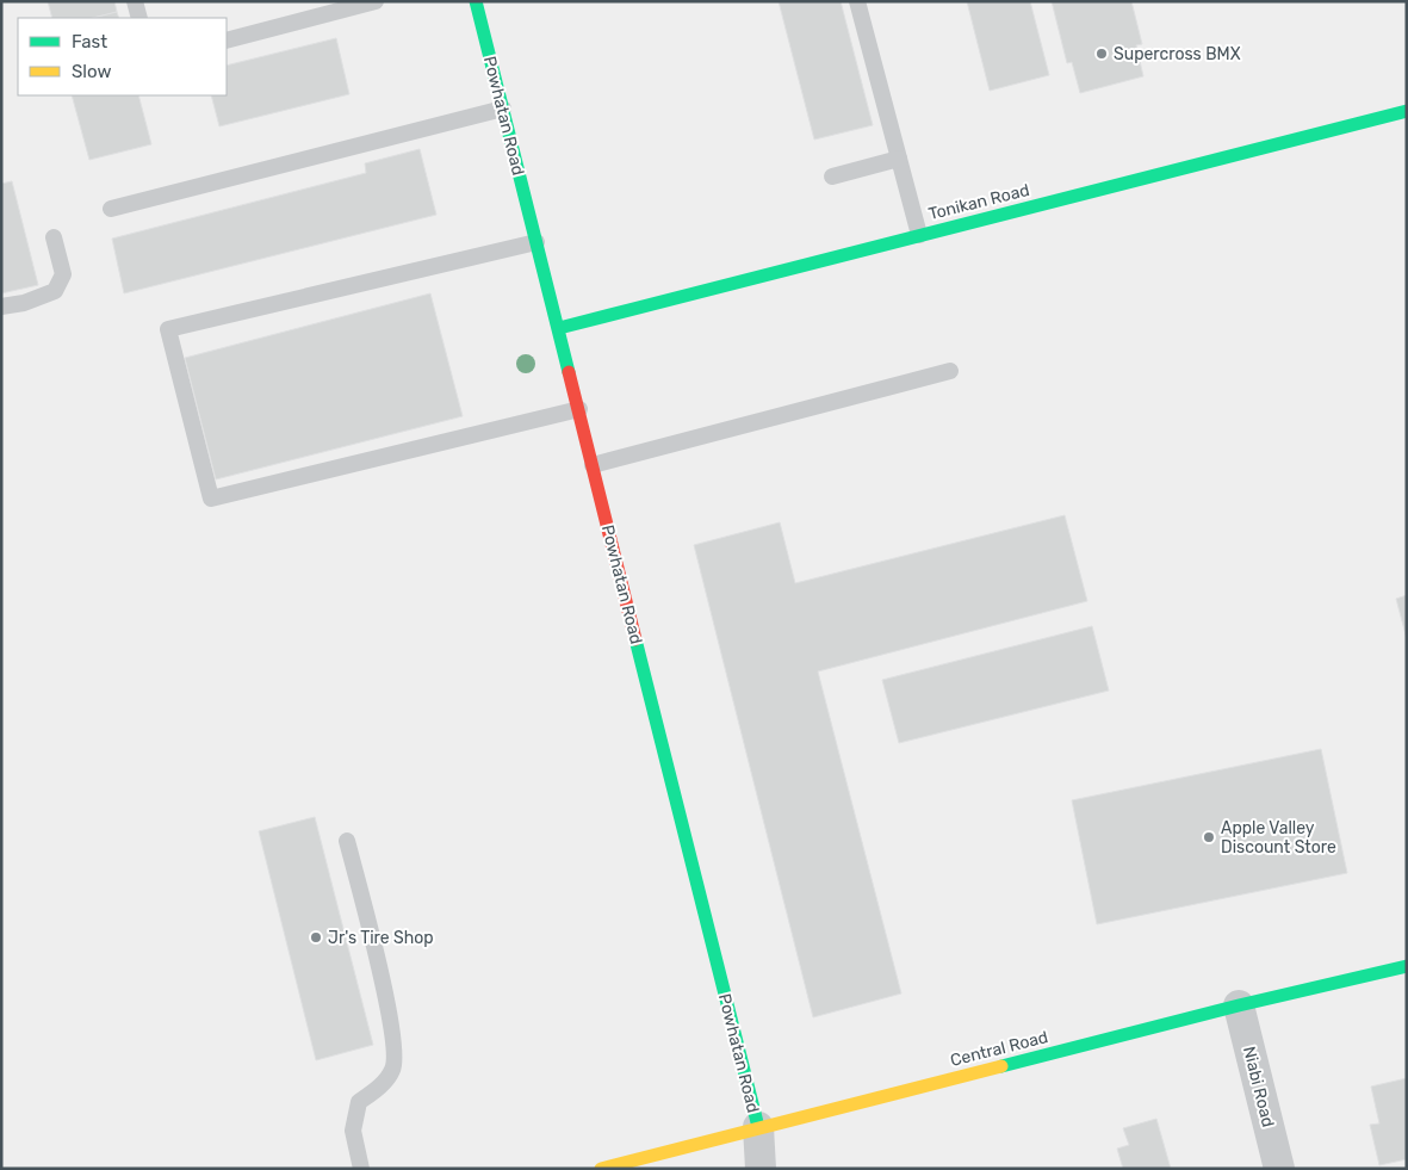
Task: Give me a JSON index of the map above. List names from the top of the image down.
{
  "streets": {
    "street": [
      "Powhatan Road",
      "Tonikan Road",
      "Central Road",
      "Niabi Road"
    ]
  },
  "crossings": [
    ["Powhatan Road", "Tonikan Road"],
    ["Powhatan Road", "Central Road"],
    ["Central Road", "Niabi Road"]
  ],
  "places": ["Supercross BMX", "Apple Valley Discount Store", "Jr's Tire Shop"],
  "legend": ["Fast", "Slow"]
}
